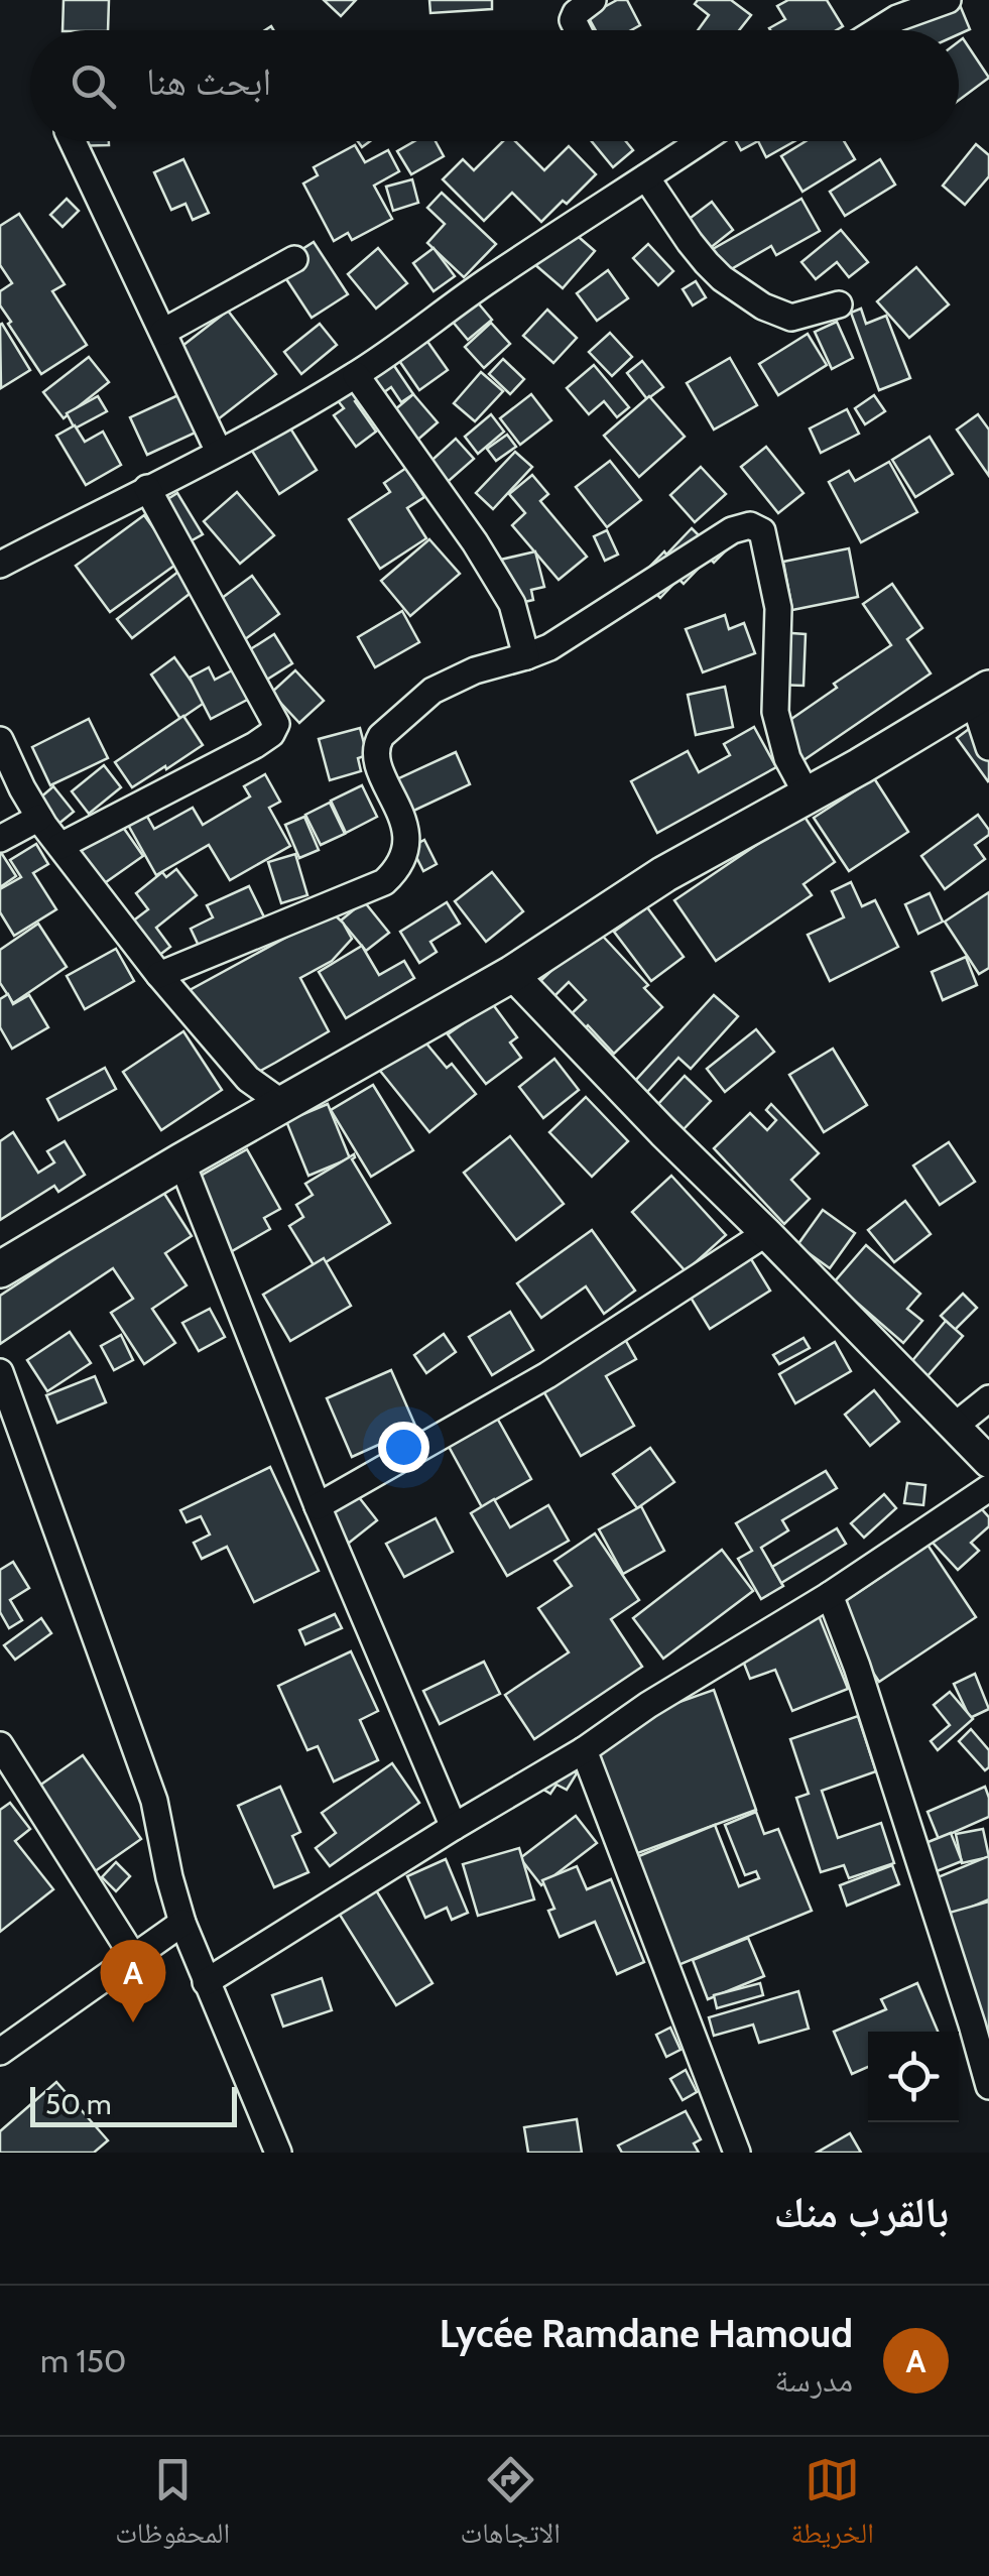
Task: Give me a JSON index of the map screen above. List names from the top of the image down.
{
  "scale_bar": "50 m",
  "page": {
    "search": "ابحث هنا",
    "pins": "A",
    "scale": "50 m",
    "heading": "بالقرب منك",
    "list": [
      {
        "mark": "A",
        "name": "Lycée Ramdane Hamoud",
        "note": "مدرسة",
        "value": "150 m"
      }
    ],
    "nav": ["الخريطة", "الاتجاهات", "المحفوظات"]
  }
}
